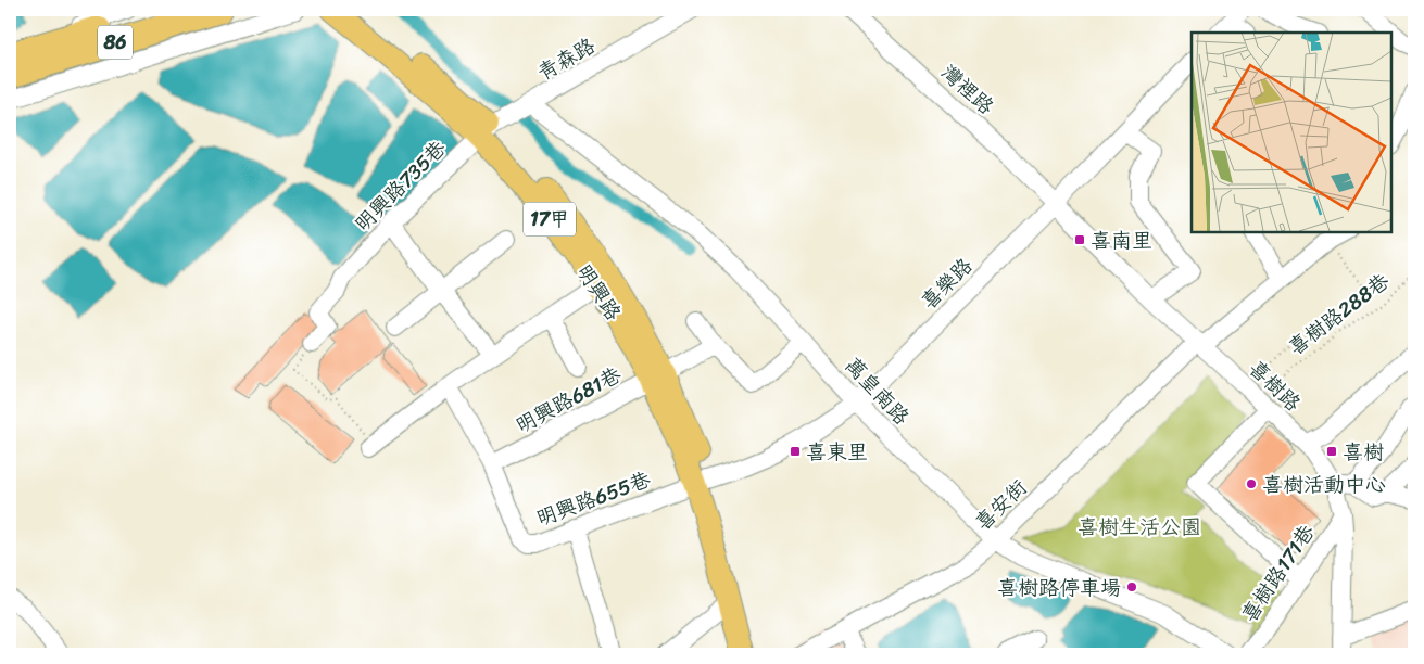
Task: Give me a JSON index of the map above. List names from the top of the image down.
{
  "streets": {
    "highway": ["86"],
    "main road": ["17甲", "明興路"],
    "street": [
      "青森路",
      "灣裡路",
      "明興路735巷",
      "喜樂路",
      "喜樹路",
      "萬皇南路",
      "明興路681巷",
      "明興路655巷",
      "喜安街",
      "喜樹路171巷"
    ],
    "path": ["喜樹路288巷"]
  },
  "crossings": [
    ["青森路", "明興路735巷"],
    ["青森路", "明興路"],
    ["青森路", "萬皇南路"],
    ["灣裡路", "喜樂路"],
    ["灣裡路", "喜樹路"],
    ["明興路735巷", "明興路"],
    ["喜樂路", "明興路"],
    ["喜樂路", "喜樹路"],
    ["喜樂路", "萬皇南路"],
    ["喜樂路", "明興路655巷"],
    ["明興路", "明興路681巷"],
    ["明興路", "明興路655巷"],
    ["喜樹路288巷", "喜樹路"],
    ["喜樹路", "喜安街"],
    ["喜樹路", "喜樹路171巷"],
    ["萬皇南路", "喜安街"],
    ["明興路681巷", "明興路655巷"]
  ],
  "parks": ["喜樹生活公園"],
  "places": {
    "transit": ["喜南里", "喜東里", "喜樹"],
    "other": ["喜樹活動中心", "喜樹路停車場"]
  }
}
